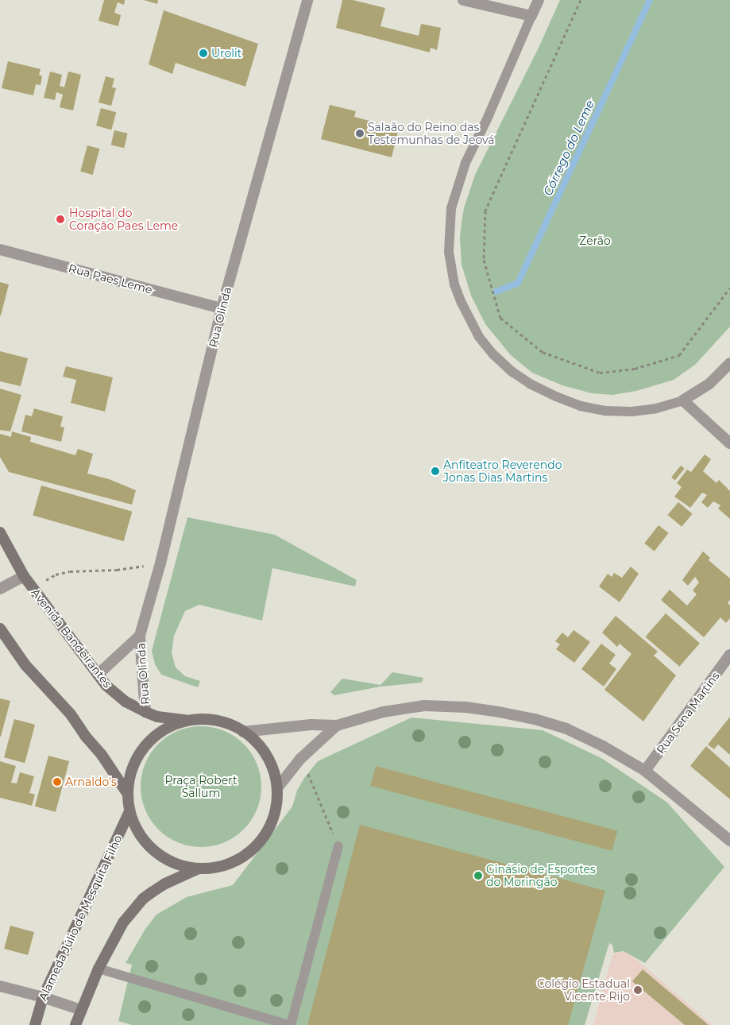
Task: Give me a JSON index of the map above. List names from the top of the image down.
{
  "streets": {
    "main road": ["Avenida Bandeirantes", "Alameda Júlio de Mesquita Filho"],
    "street": ["Rua Paes Leme", "Rua Olinda", "Rua Sena Martins"]
  },
  "crossings": [
    ["Rua Paes Leme", "Rua Olinda"],
    ["Rua Olinda", "Avenida Bandeirantes"]
  ],
  "water": ["Córrego do Leme"],
  "parks": ["Zerão", "Praça Robert Sallum"],
  "places": [
    "Urolit",
    "Salaão do Reino das Testemunhas de Jeová",
    "Hospital do Coração Paes Leme",
    "Anfiteatro Reverendo Jonas Dias Martins",
    "Arnaldo's",
    "Ginásio de Esportes do Moringão",
    "Colégio Estadual Vicente Rijo"
  ]
}
